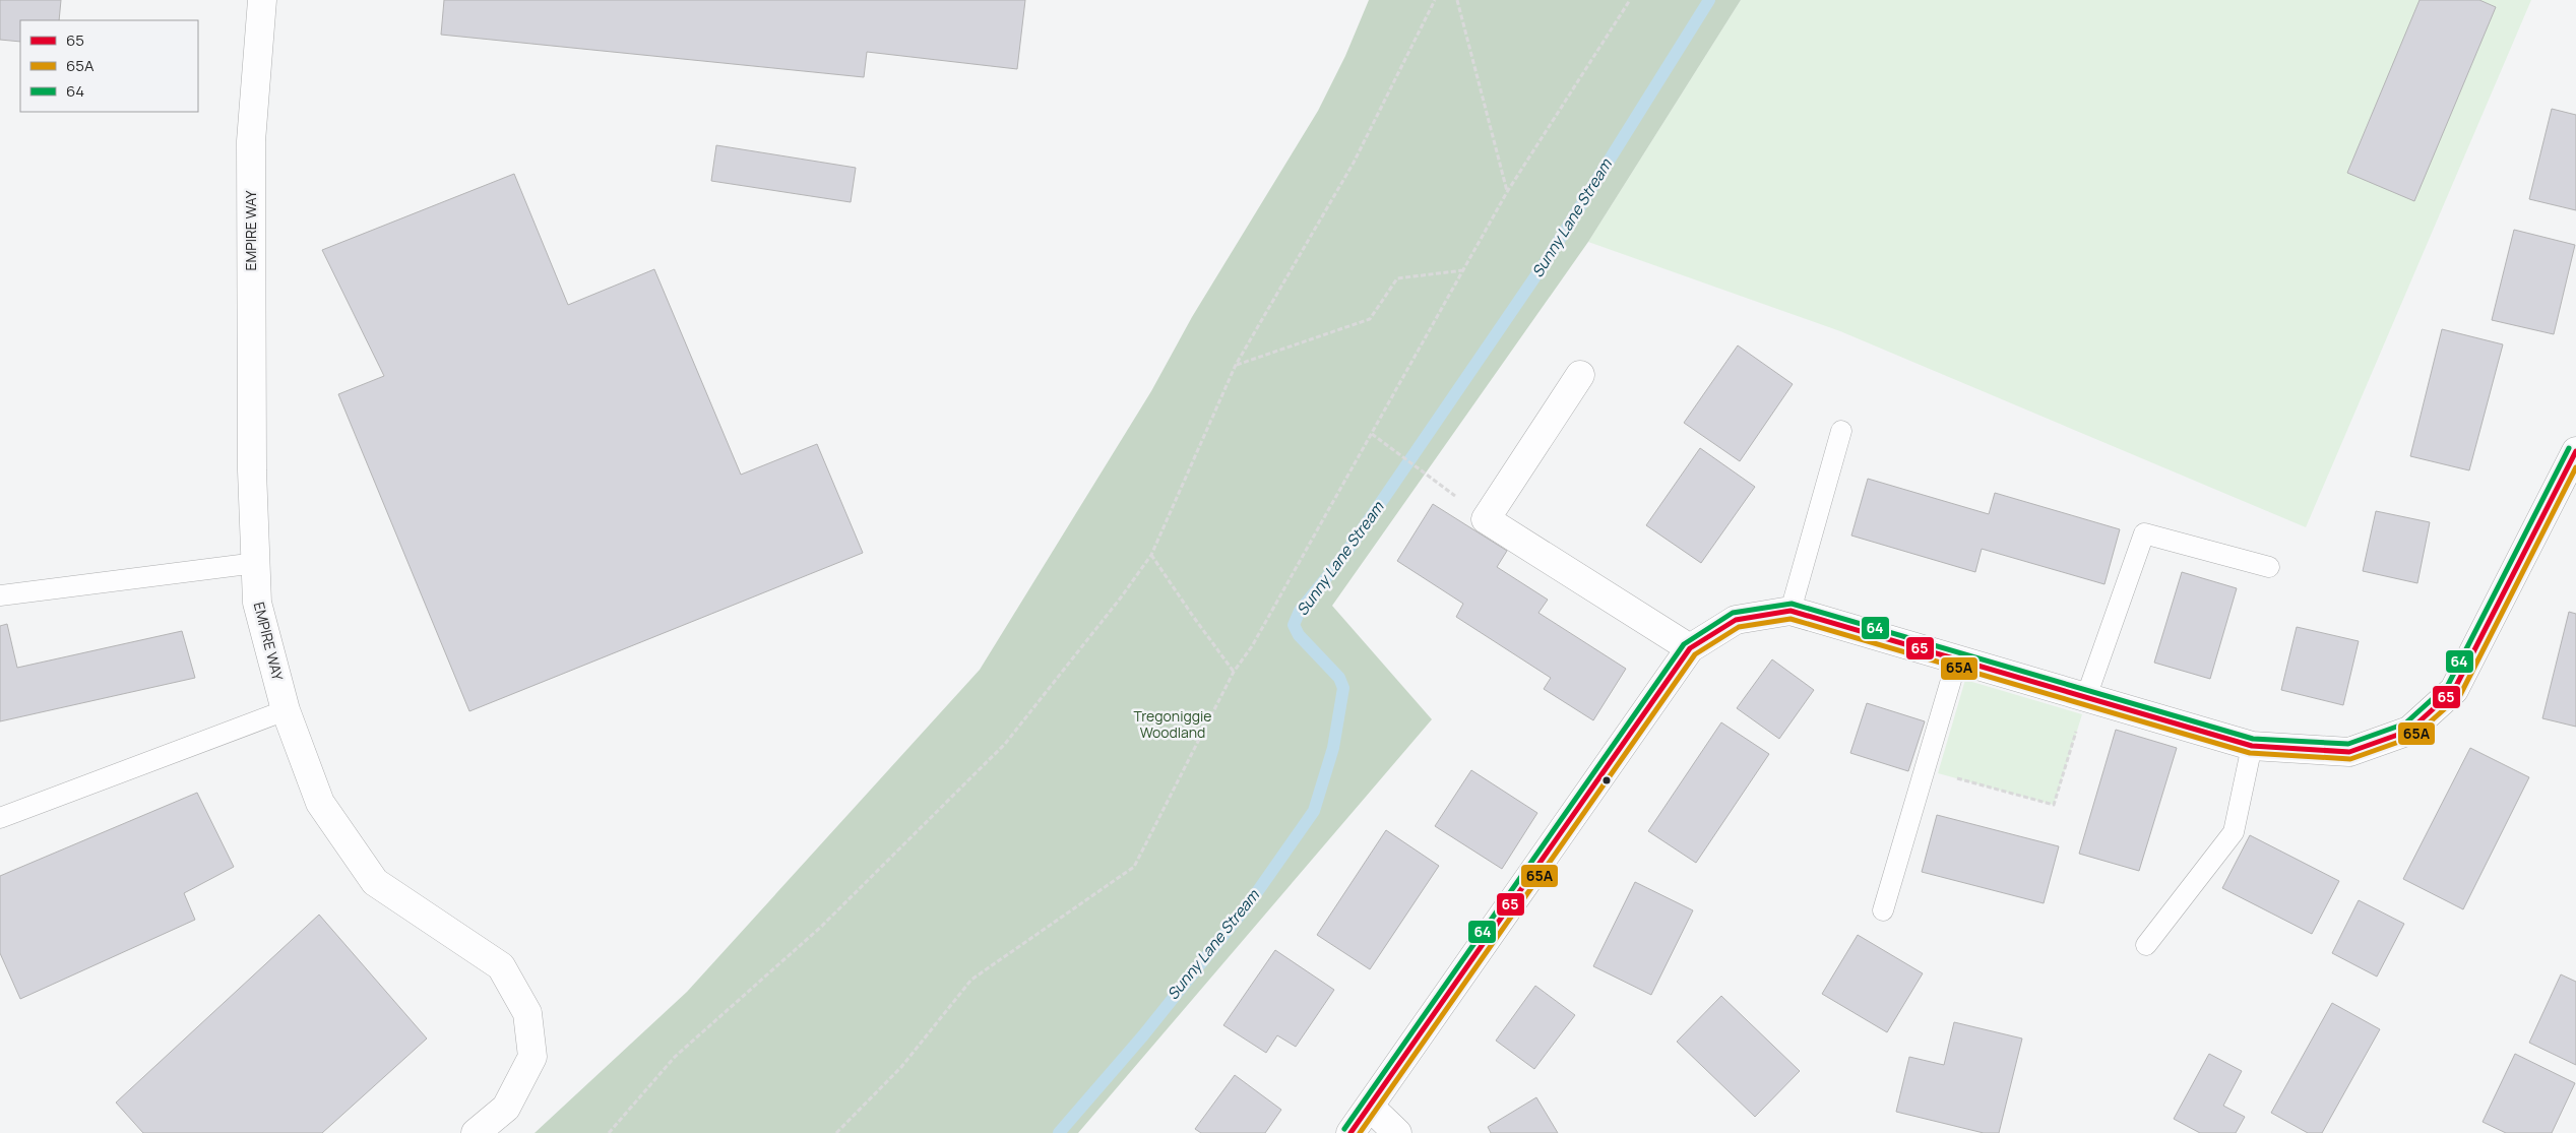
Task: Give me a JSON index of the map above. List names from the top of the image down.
{
  "streets": {
    "street": ["EMPIRE WAY"]
  },
  "water": ["Sunny Lane Stream"],
  "parks": ["Tregoniggie Woodland"],
  "lines": ["transit line 64", "transit line 65", "transit line 65A"],
  "legend": ["65", "65A", "64"]
}
